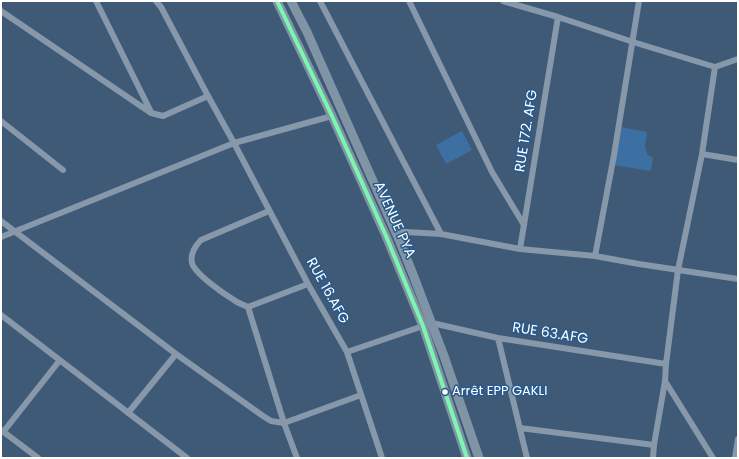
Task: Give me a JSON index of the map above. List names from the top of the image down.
{
  "streets": {
    "main road": ["AVENUE PYA"],
    "street": ["RUE 172. AFG", "RUE 16.AFG", "RUE 63.AFG"]
  },
  "crossings": [
    ["AVENUE PYA", "RUE 63.AFG"]
  ],
  "places": ["Arrêt EPP GAKLI"]
}
